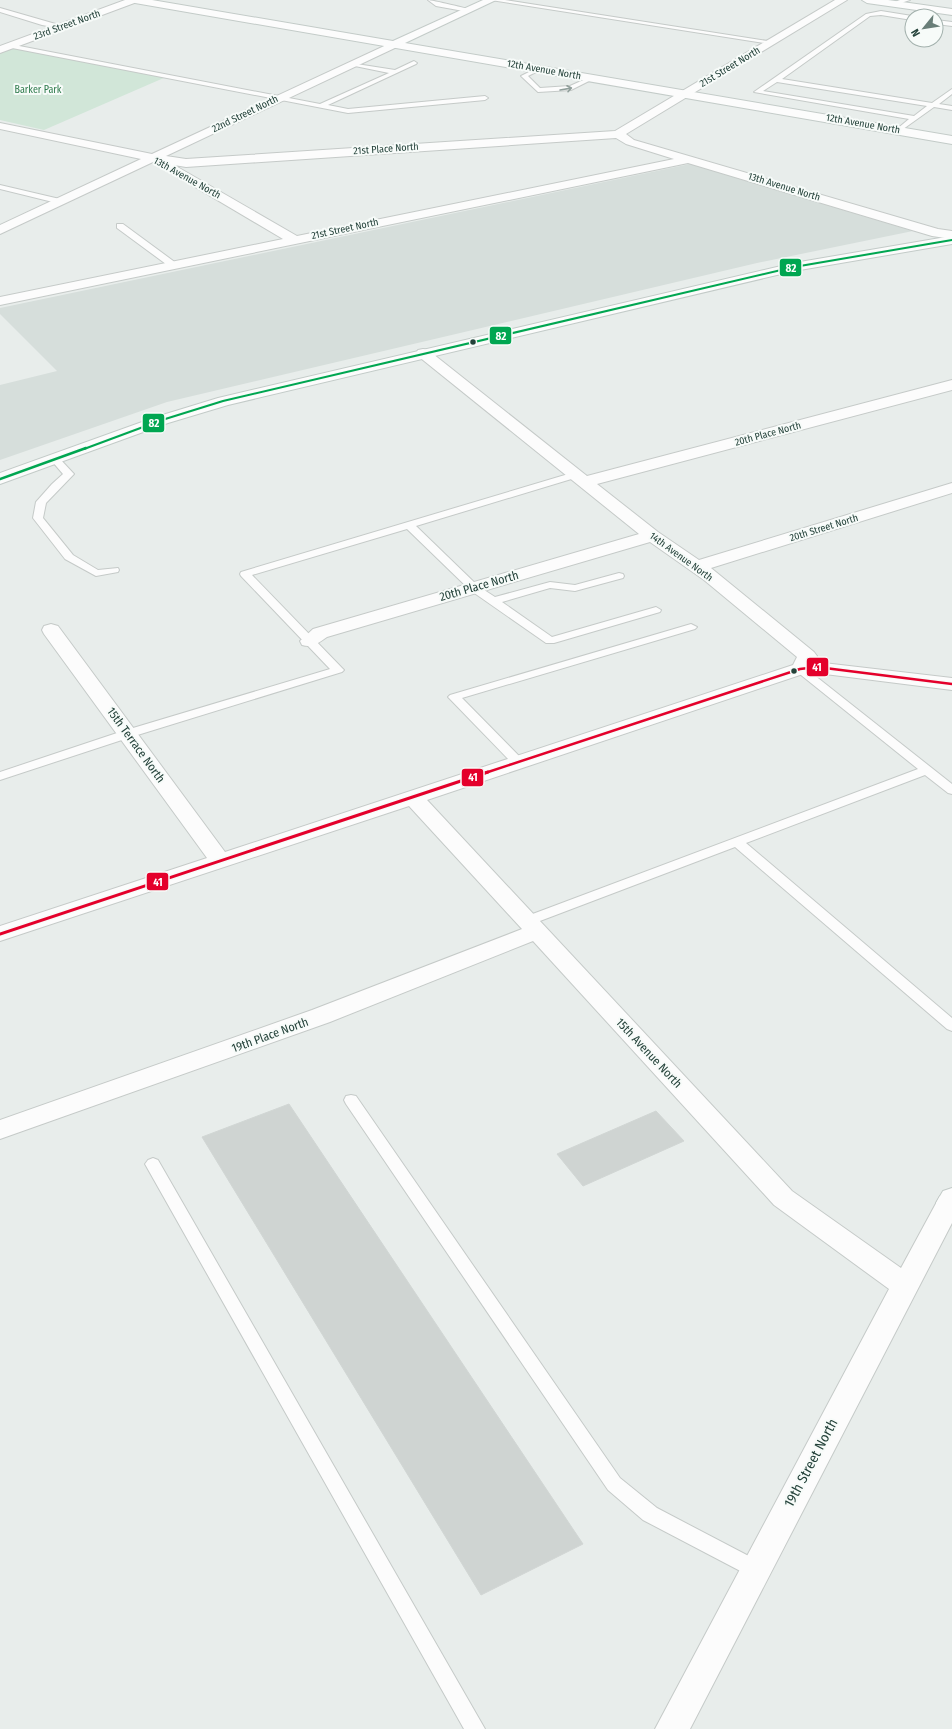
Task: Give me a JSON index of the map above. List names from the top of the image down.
{
  "streets": {
    "street": [
      "23rd Street North",
      "21st Street North",
      "12th Avenue North",
      "22nd Street North",
      "21st Place North",
      "13th Avenue North",
      "20th Place North",
      "20th Street North",
      "14th Avenue North",
      "15th Terrace North",
      "19th Place North",
      "15th Avenue North",
      "19th Street North"
    ]
  },
  "crossings": [
    ["23rd Street North", "12th Avenue North"],
    ["21st Street North", "12th Avenue North"],
    ["21st Street North", "21st Place North"],
    ["21st Street North", "13th Avenue North"],
    ["12th Avenue North", "22nd Street North"],
    ["22nd Street North", "21st Place North"],
    ["22nd Street North", "13th Avenue North"],
    ["21st Place North", "13th Avenue North"],
    ["20th Place North", "14th Avenue North"],
    ["20th Street North", "14th Avenue North"],
    ["19th Place North", "15th Avenue North"],
    ["15th Avenue North", "19th Street North"]
  ],
  "parks": ["Barker Park"],
  "lines": ["transit line 82", "transit line 41"],
  "north": "bottom left"
}
